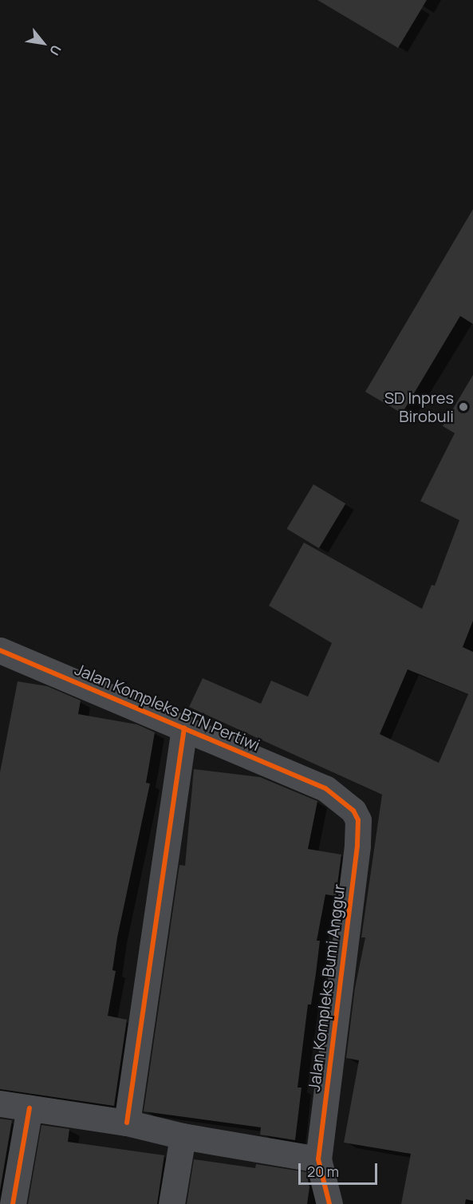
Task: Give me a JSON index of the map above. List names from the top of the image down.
{
  "streets": {
    "street": ["Jalan Kompleks BTN Pertiwi", "Jalan Kompleks Bumi Anggur"]
  },
  "crossings": [
    ["Jalan Kompleks BTN Pertiwi", "Jalan Kompleks Bumi Anggur"]
  ],
  "places": ["SD Inpres Birobuli"],
  "scale_bar": "20 m",
  "north": "bottom right"
}
